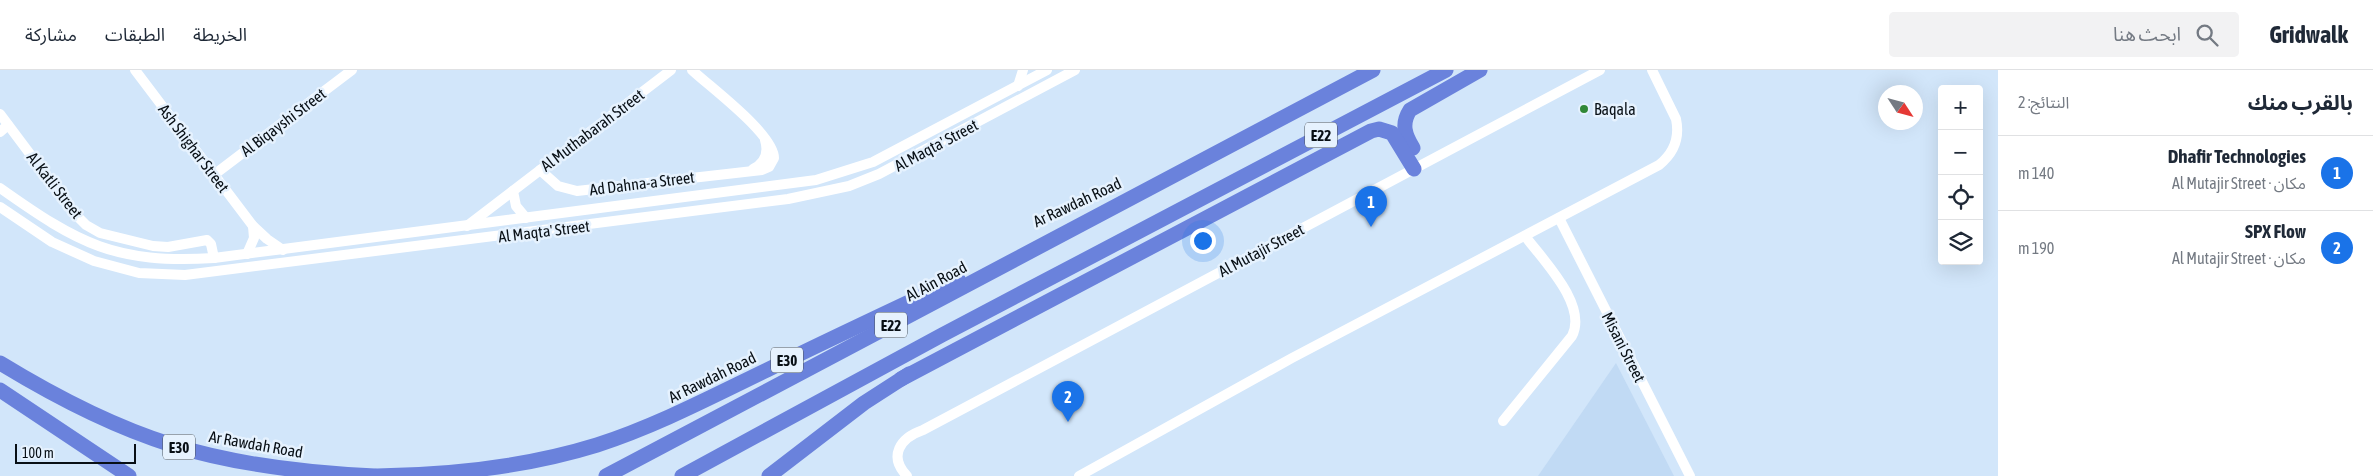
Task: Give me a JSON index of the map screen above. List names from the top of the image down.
{
  "streets": {
    "highway": [
      "E22",
      "Ar Rawdah Road",
      "Al Ain Road",
      "E30"
    ],
    "street": [
      "Al Biqayshi Street",
      "Al Muthabarah Street",
      "Al Maqta' Street",
      "Ash Shighar Street",
      "Ad Dahna-a Street",
      "Al Katli Street",
      "Al Mutajir Street",
      "Misani Street"
    ]
  },
  "crossings": [
    ["Al Biqayshi Street", "Ash Shighar Street"],
    ["Al Muthabarah Street", "Al Maqta' Street"],
    ["Al Muthabarah Street", "Ad Dahna-a Street"],
    ["E22", "Ar Rawdah Road"],
    ["E22", "Al Ain Road"],
    ["Al Maqta' Street", "Ash Shighar Street"],
    ["Al Maqta' Street", "Al Katli Street"],
    ["Ar Rawdah Road", "Al Ain Road"]
  ],
  "places": ["Baqala"],
  "scale_bar": "100 m",
  "north": "bottom right",
  "page": {
    "header": "Gridwalk",
    "search": "ابحث هنا",
    "nav": ["الخريطة", "الطبقات", "مشاركة"],
    "heading": ["بالقرب منك", "النتائج: 2"],
    "map_buttons": ["+", "−"],
    "list": [
      {
        "mark": "1",
        "name": "Dhafir Technologies",
        "note": "مكان · Al Mutajir Street",
        "value": "140 m"
      },
      {
        "mark": "2",
        "name": "SPX Flow",
        "note": "مكان · Al Mutajir Street",
        "value": "190 m"
      }
    ],
    "pins": ["1", "2"],
    "scale": "100 m"
  }
}
